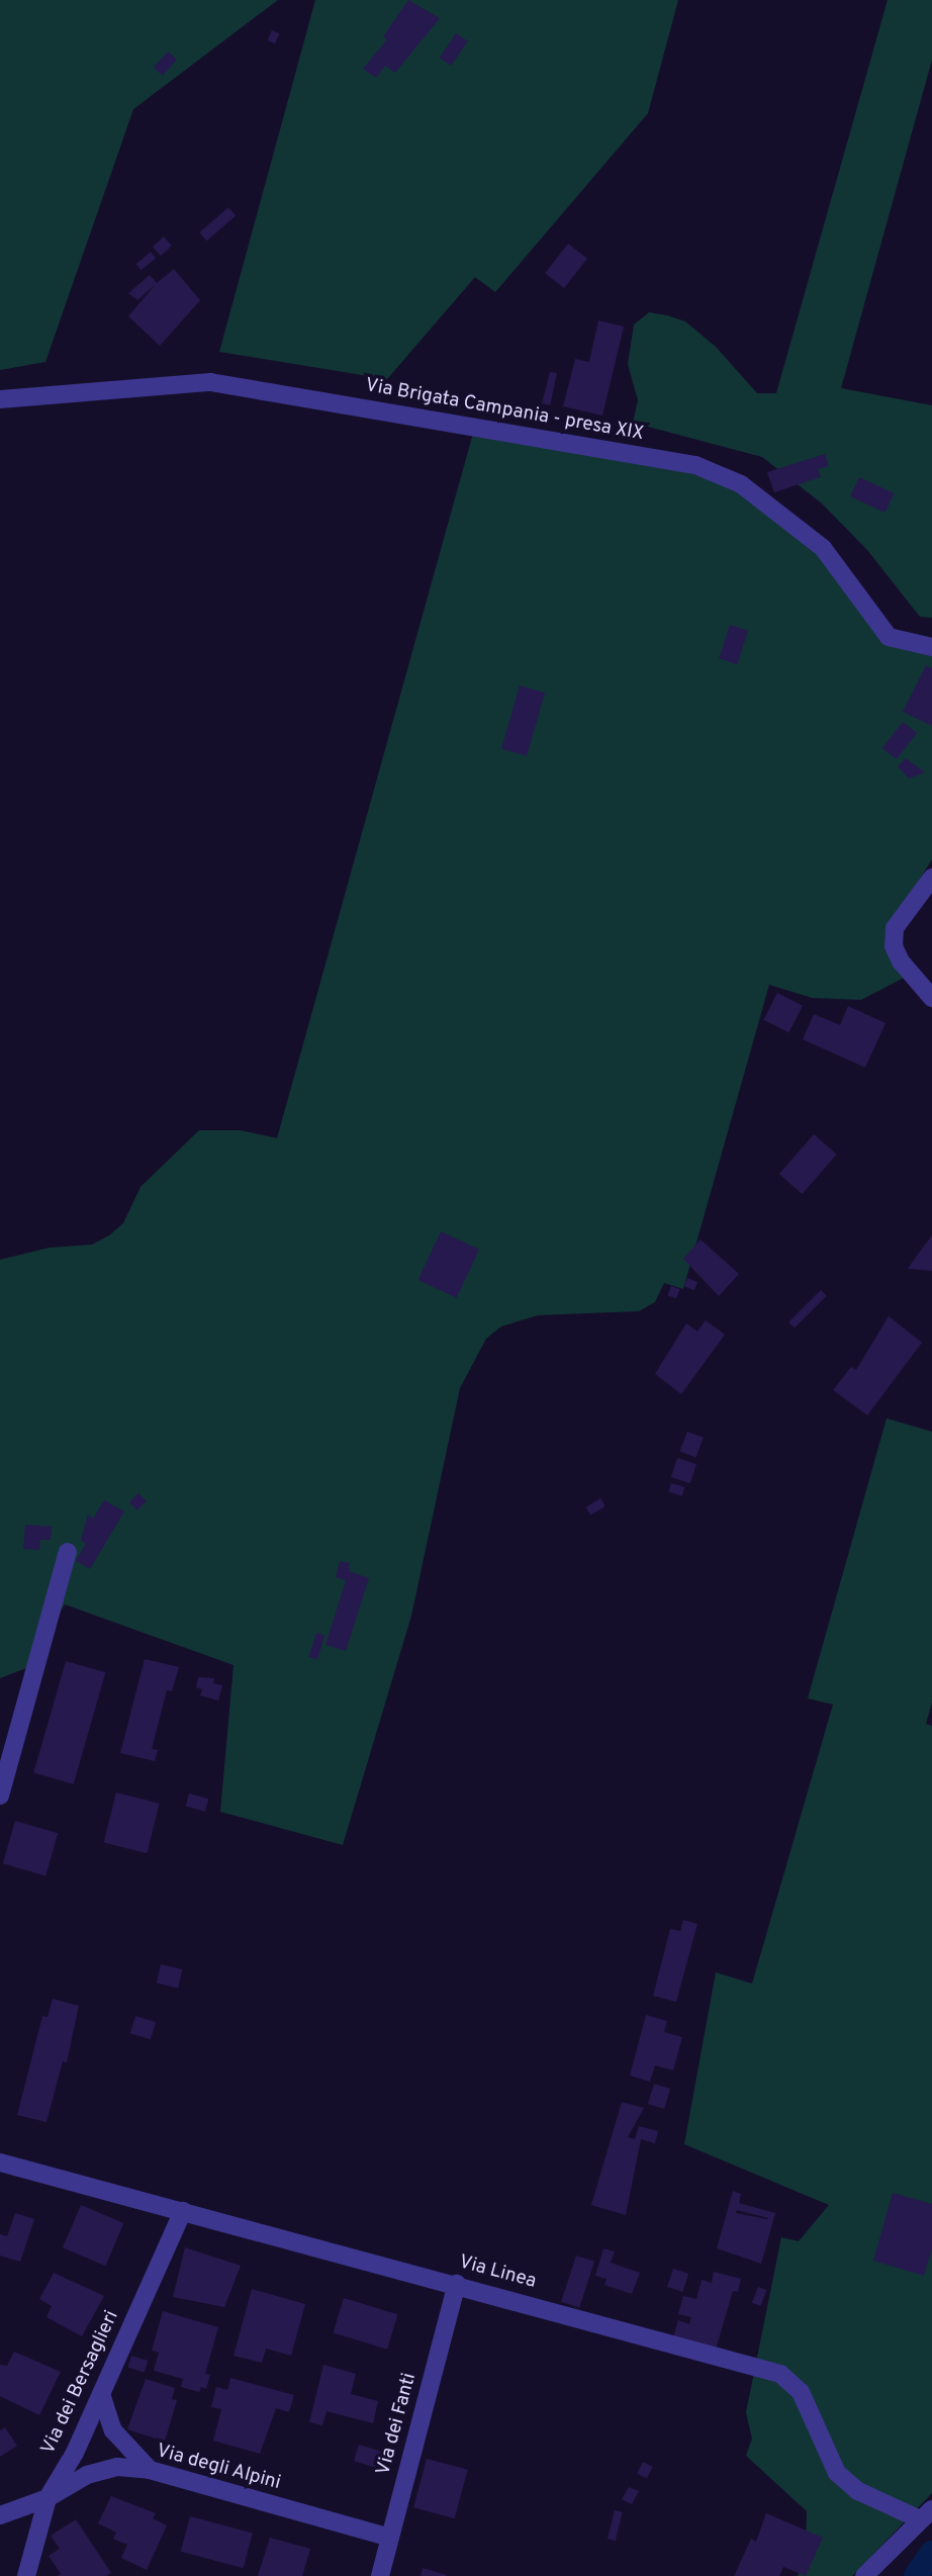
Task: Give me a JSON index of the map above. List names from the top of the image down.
{
  "streets": {
    "street": [
      "Via Brigata Campania - presa XIX",
      "Via Linea",
      "Via dei Bersaglieri",
      "Via dei Fanti",
      "Via degli Alpini"
    ]
  },
  "crossings": [
    ["Via Linea", "Via dei Bersaglieri"],
    ["Via Linea", "Via dei Fanti"],
    ["Via dei Bersaglieri", "Via degli Alpini"],
    ["Via dei Fanti", "Via degli Alpini"]
  ]
}
